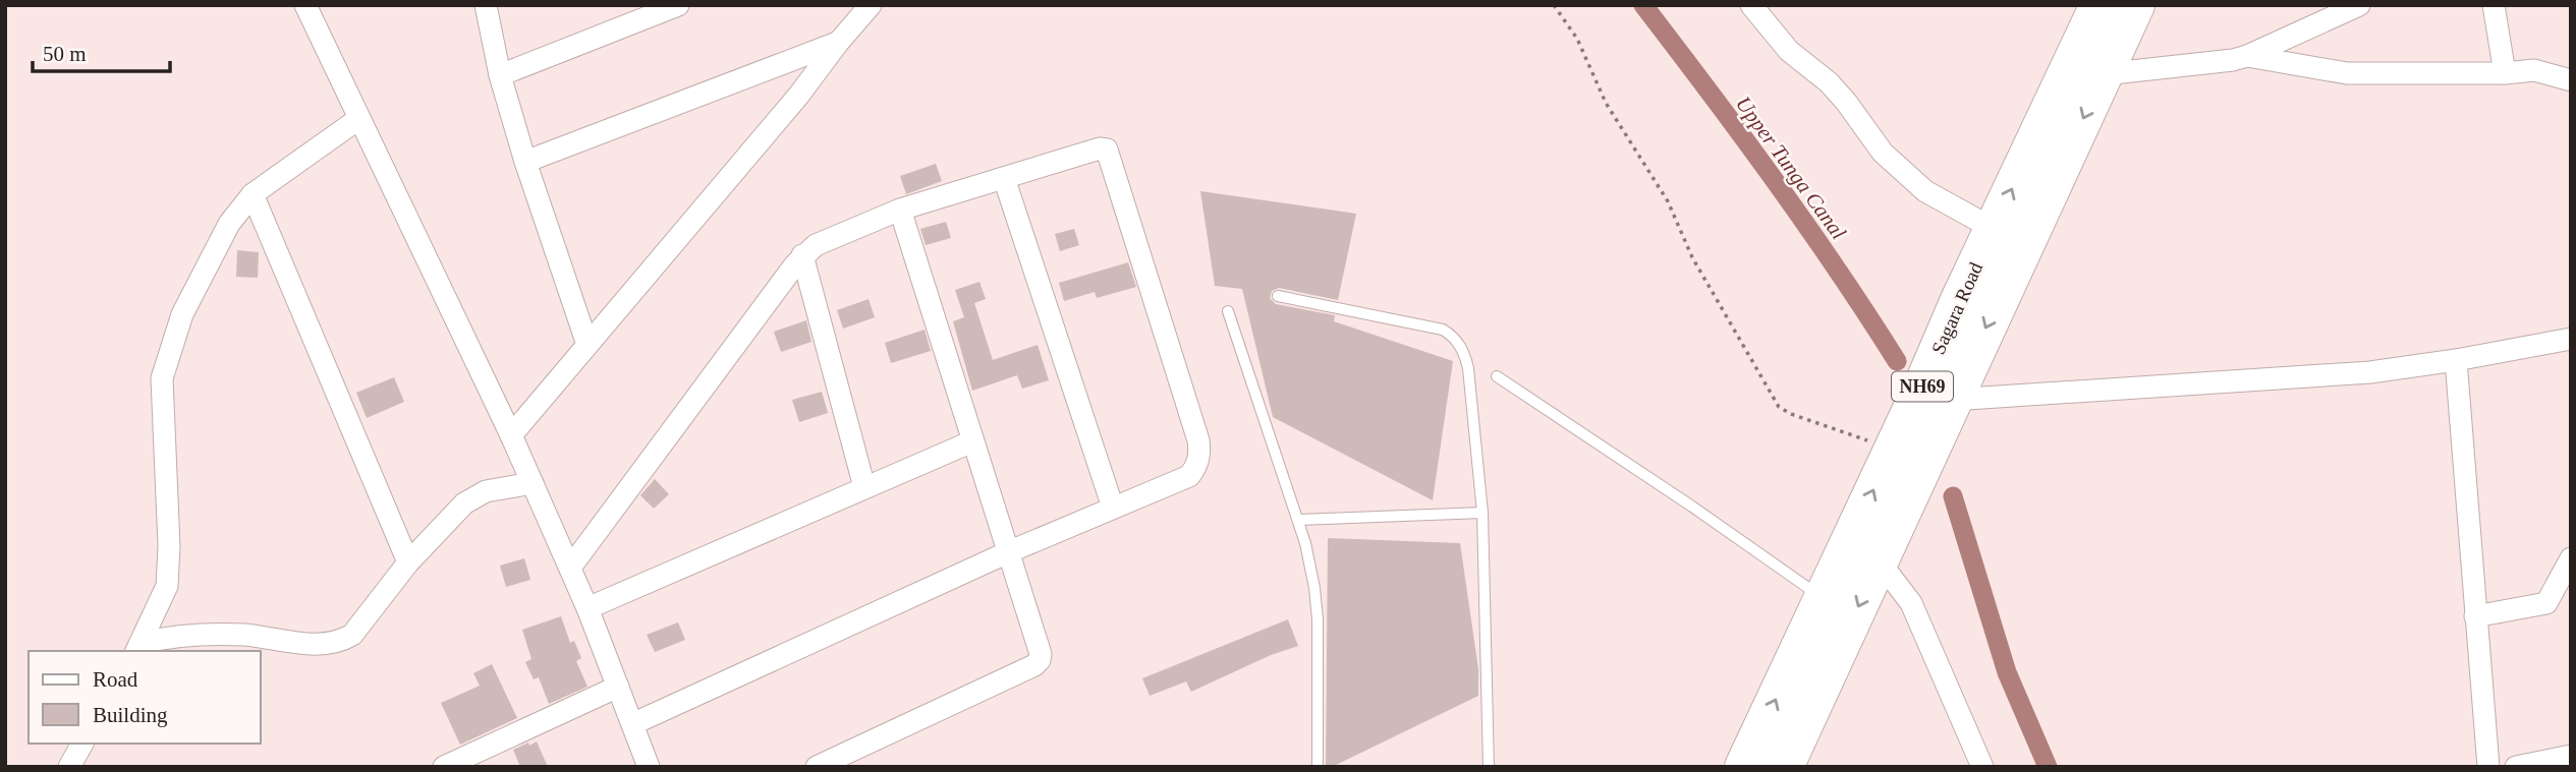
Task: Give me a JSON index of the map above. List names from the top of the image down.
{
  "streets": {
    "highway": ["Sagara Road", "NH69"]
  },
  "water": ["Upper Tunga Canal"],
  "legend": ["Road", "Building"],
  "scale_bar": "50 m"
}
